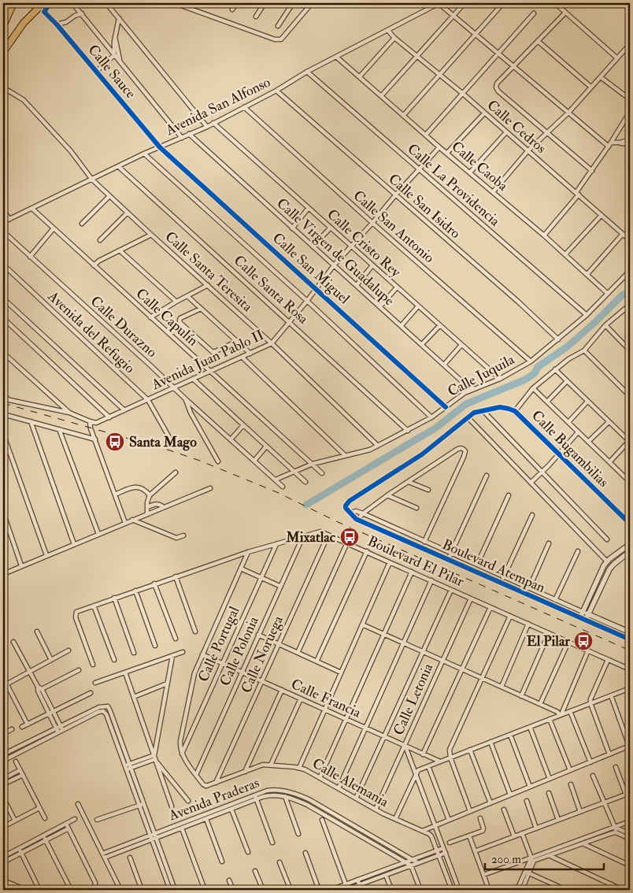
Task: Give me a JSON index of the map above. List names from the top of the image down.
{
  "streets": {
    "street": [
      "Calle Sauce",
      "Avenida San Alfonso",
      "Calle Cedros",
      "Calle Caoba",
      "Calle La Providencia",
      "Calle San Isidro",
      "Calle San Antonio",
      "Calle Cristo Rey",
      "Calle Virgen de Guadalupe",
      "Calle San Miguel",
      "Calle Santa Teresita",
      "Calle Santa Rosa",
      "Calle Capulín",
      "Calle Durazno",
      "Avenida del Refugio",
      "Avenida Juan Pablo II",
      "Calle Juquila",
      "Calle Bugambilias",
      "Boulevard El Pilar",
      "Boulevard Atempan",
      "Calle Portugal",
      "Calle Polonia",
      "Calle Noruega",
      "Calle Francia",
      "Calle Letonia",
      "Calle Alemania",
      "Avenida Praderas"
    ]
  },
  "crossings": [
    ["Calle Sauce", "Avenida San Alfonso"],
    ["Calle Sauce", "Calle San Miguel"],
    ["Avenida San Alfonso", "Calle Cedros"],
    ["Avenida San Alfonso", "Calle Caoba"],
    ["Avenida San Alfonso", "Calle La Providencia"],
    ["Avenida San Alfonso", "Calle San Isidro"],
    ["Avenida San Alfonso", "Calle San Antonio"],
    ["Avenida San Alfonso", "Calle Cristo Rey"],
    ["Avenida San Alfonso", "Calle Virgen de Guadalupe"],
    ["Avenida San Alfonso", "Calle San Miguel"],
    ["Avenida San Alfonso", "Calle Santa Teresita"],
    ["Avenida San Alfonso", "Calle Santa Rosa"],
    ["Avenida San Alfonso", "Calle Capulín"],
    ["Calle Caoba", "Avenida Juan Pablo II"],
    ["Calle Caoba", "Calle Juquila"],
    ["Calle La Providencia", "Avenida Juan Pablo II"],
    ["Calle La Providencia", "Calle Juquila"],
    ["Calle San Isidro", "Avenida Juan Pablo II"],
    ["Calle San Isidro", "Calle Juquila"],
    ["Calle San Antonio", "Avenida Juan Pablo II"],
    ["Calle San Antonio", "Calle Juquila"],
    ["Calle Cristo Rey", "Avenida Juan Pablo II"],
    ["Calle Cristo Rey", "Calle Juquila"],
    ["Calle Virgen de Guadalupe", "Avenida Juan Pablo II"],
    ["Calle Virgen de Guadalupe", "Calle Juquila"],
    ["Calle San Miguel", "Avenida Juan Pablo II"],
    ["Calle San Miguel", "Calle Juquila"],
    ["Calle Santa Teresita", "Avenida Juan Pablo II"],
    ["Calle Santa Teresita", "Calle Juquila"],
    ["Calle Santa Rosa", "Avenida Juan Pablo II"],
    ["Calle Santa Rosa", "Calle Juquila"],
    ["Calle Capulín", "Avenida Juan Pablo II"],
    ["Calle Capulín", "Calle Juquila"],
    ["Calle Durazno", "Avenida Juan Pablo II"],
    ["Calle Durazno", "Calle Juquila"],
    ["Avenida del Refugio", "Avenida Juan Pablo II"],
    ["Boulevard El Pilar", "Calle Portugal"],
    ["Boulevard El Pilar", "Calle Polonia"],
    ["Boulevard El Pilar", "Calle Noruega"],
    ["Boulevard El Pilar", "Calle Letonia"],
    ["Calle Portugal", "Calle Francia"],
    ["Calle Polonia", "Calle Francia"],
    ["Calle Noruega", "Calle Francia"],
    ["Calle Noruega", "Calle Alemania"],
    ["Calle Francia", "Calle Letonia"],
    ["Calle Letonia", "Calle Alemania"]
  ],
  "places": {
    "bus stop": ["Santa Mago", "Mixatlac", "El Pilar"]
  },
  "scale_bar": "200 m"
}
